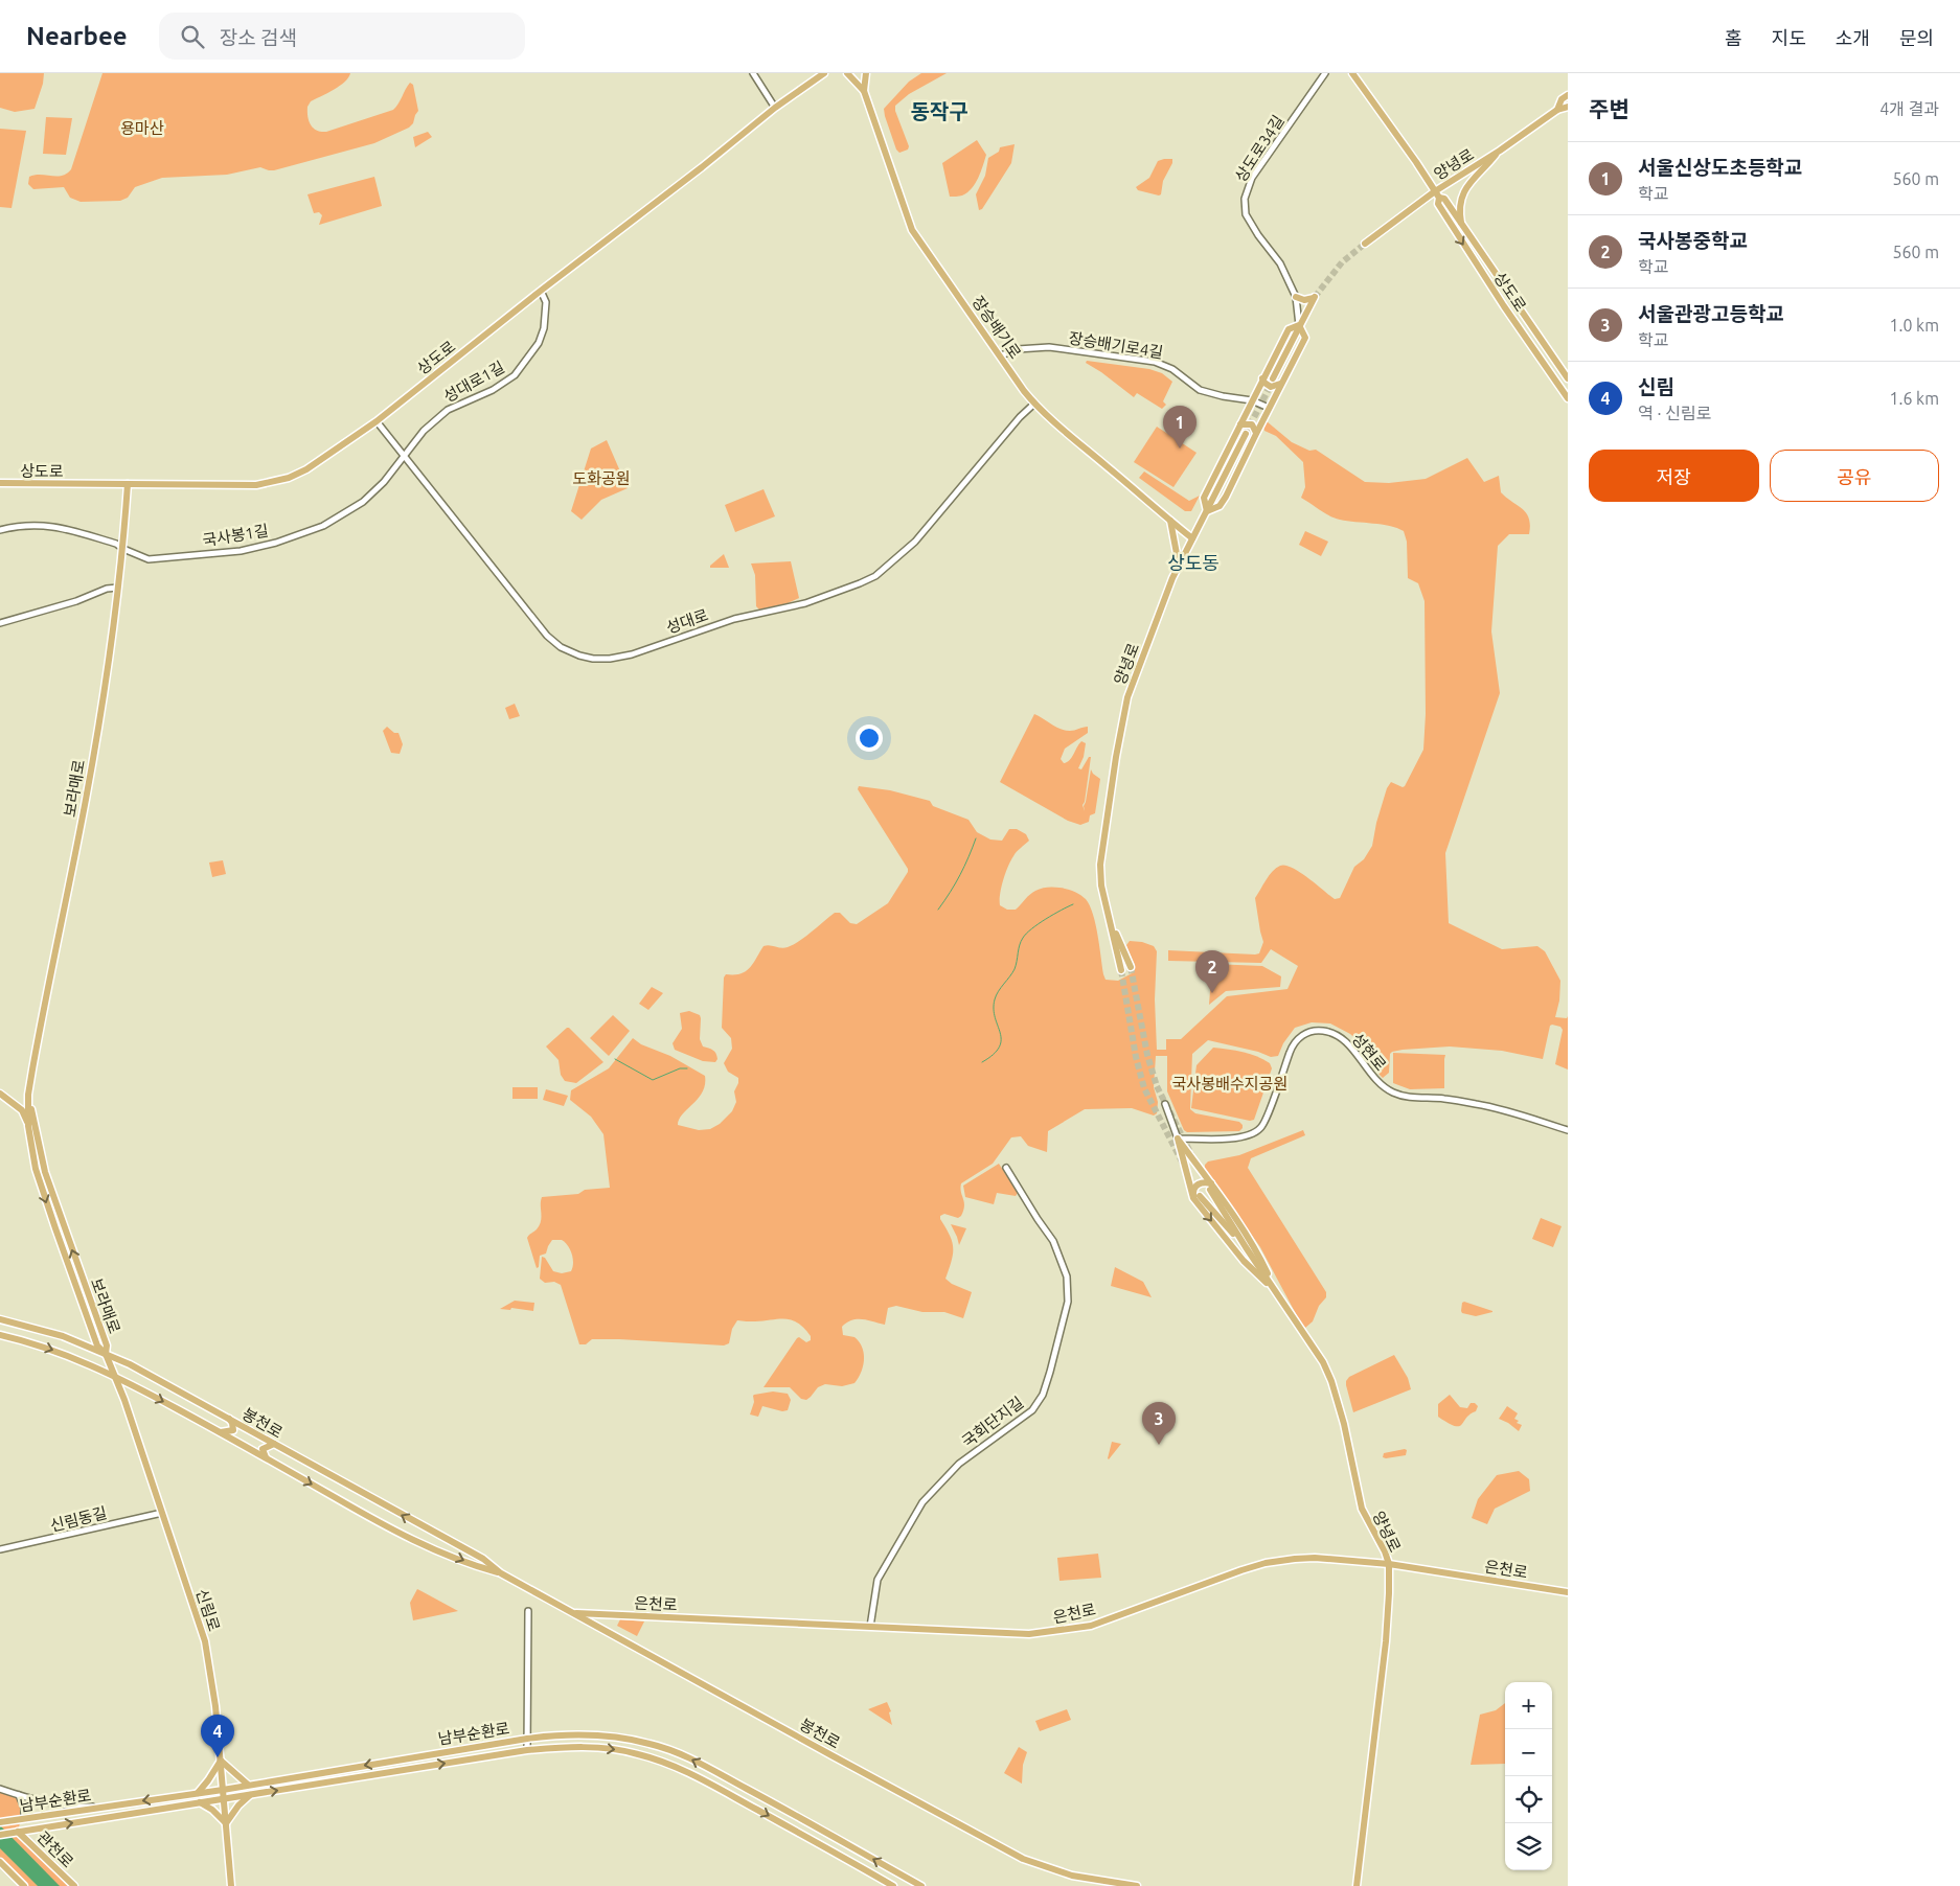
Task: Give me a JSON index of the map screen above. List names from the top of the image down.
{
  "streets": {
    "main road": [
      "양녕로",
      "상도로",
      "장승배기로",
      "보라매로",
      "봉천로",
      "은천로",
      "신림로",
      "남부순환로",
      "관천로"
    ],
    "street": [
      "상도로34길",
      "장승배기로4길",
      "성대로1길",
      "국사봉1길",
      "성대로",
      "성현로",
      "국회단지길",
      "신림동길"
    ]
  },
  "crossings": [
    ["양녕로", "상도로"],
    ["양녕로", "장승배기로"],
    ["양녕로", "은천로"],
    ["상도로", "성대로1길"],
    ["상도로", "성대로"],
    ["상도로", "보라매로"],
    ["장승배기로", "장승배기로4길"],
    ["장승배기로", "성대로"],
    ["성대로1길", "국사봉1길"],
    ["성대로1길", "성대로"],
    ["국사봉1길", "보라매로"],
    ["보라매로", "봉천로"],
    ["보라매로", "신림로"],
    ["국회단지길", "은천로"],
    ["봉천로", "은천로"],
    ["봉천로", "신림로"],
    ["신림동길", "신림로"],
    ["신림로", "남부순환로"],
    ["남부순환로", "관천로"]
  ],
  "districts": ["동작구", "상도동"],
  "parks": ["용마산", "도화공원", "국사봉배수지공원"],
  "page": {
    "header": "Nearbee",
    "search": "장소 검색",
    "nav": [
      "홈",
      "지도",
      "소개",
      "문의"
    ],
    "heading": ["주변", "4개 결과"],
    "list": [
      {
        "mark": "1",
        "name": "서울신상도초등학교",
        "note": "학교",
        "value": "560 m"
      },
      {
        "mark": "2",
        "name": "국사봉중학교",
        "note": "학교",
        "value": "560 m"
      },
      {
        "mark": "3",
        "name": "서울관광고등학교",
        "note": "학교",
        "value": "1.0 km"
      },
      {
        "mark": "4",
        "name": "신림",
        "note": "역 · 신림로",
        "value": "1.6 km"
      }
    ],
    "pins": [
      "1",
      "2",
      "3",
      "4"
    ],
    "buttons": ["저장", "공유"],
    "map_buttons": ["+", "−"]
  }
}
